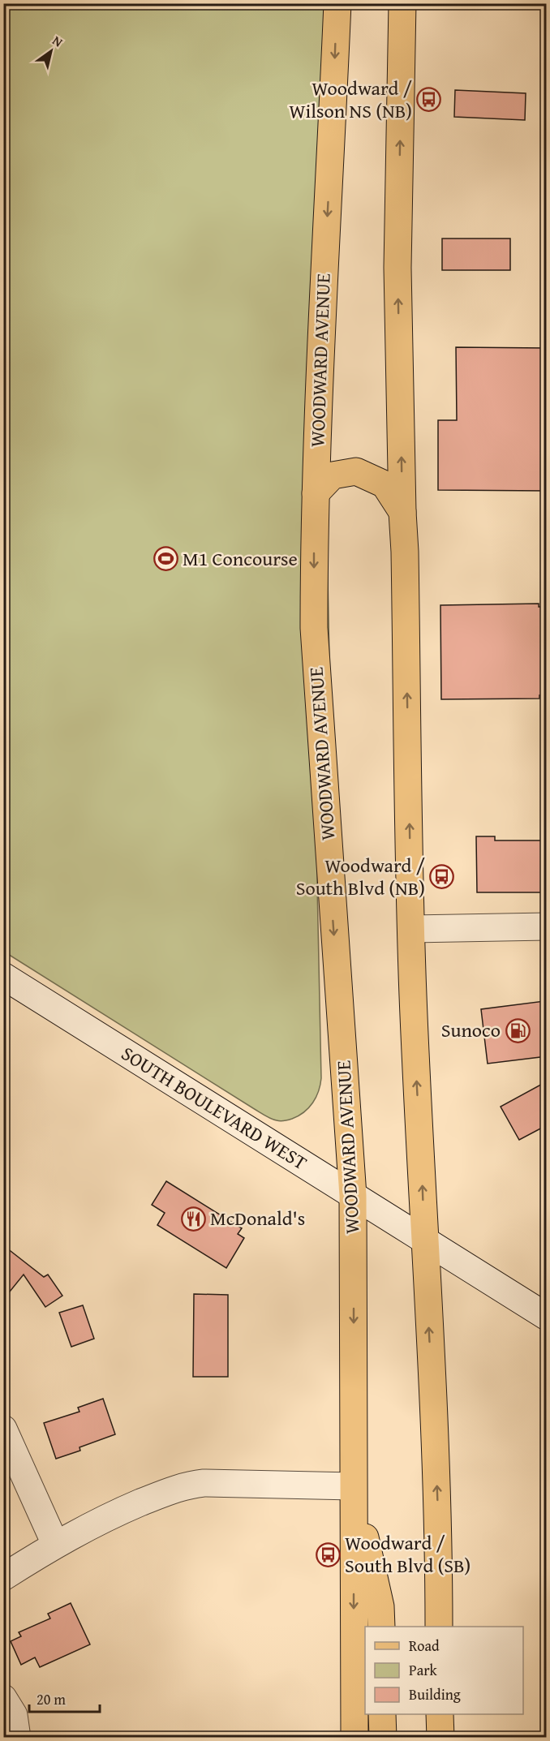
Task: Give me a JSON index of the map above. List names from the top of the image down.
{
  "streets": {
    "main road": ["WOODWARD AVENUE"],
    "street": ["SOUTH BOULEVARD WEST"]
  },
  "crossings": [
    ["WOODWARD AVENUE", "SOUTH BOULEVARD WEST"]
  ],
  "places": {
    "bus stop": ["Woodward / Wilson NS (NB)", "Woodward / South Blvd (NB)", "Woodward / South Blvd (SB)"],
    "sports": ["M1 Concourse"],
    "fuel station": ["Sunoco"],
    "restaurant": ["McDonald's"]
  },
  "legend": ["Road", "Park", "Building"],
  "scale_bar": "20 m",
  "north": "top right"
}
